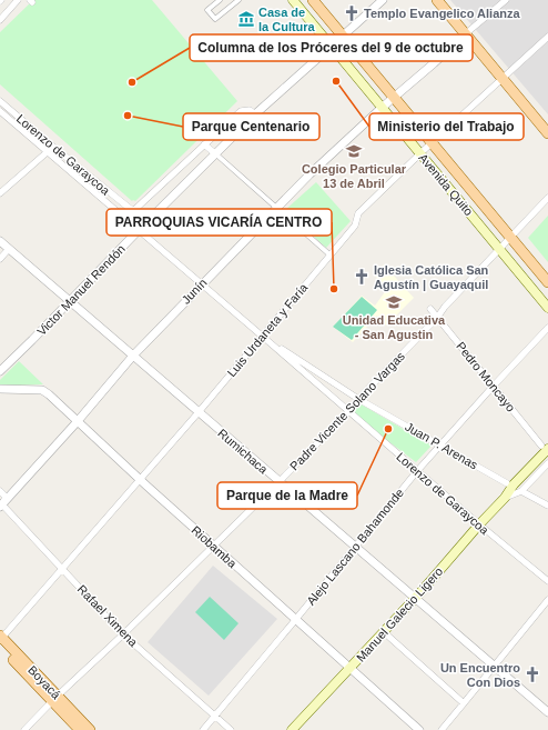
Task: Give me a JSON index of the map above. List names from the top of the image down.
{
  "streets": {
    "main road": ["Avenida Quito", "Manuel Galecio Ligero", "Boyacá"],
    "street": [
      "Lorenzo de Garaycoa",
      "Victor Manuel Rendón",
      "Junín",
      "Luis Urdaneta y Faría",
      "Pedro Moncayo",
      "Padre Vicente Solano Vargas",
      "Juan P. Arenas",
      "Rumichaca",
      "Riobamba",
      "Alejo Lascano Bahamonde",
      "Rafael Ximena"
    ]
  },
  "crossings": [
    ["Lorenzo de Garaycoa", "Victor Manuel Rendón"],
    ["Lorenzo de Garaycoa", "Junín"],
    ["Lorenzo de Garaycoa", "Luis Urdaneta y Faría"],
    ["Lorenzo de Garaycoa", "Padre Vicente Solano Vargas"],
    ["Lorenzo de Garaycoa", "Juan P. Arenas"],
    ["Lorenzo de Garaycoa", "Alejo Lascano Bahamonde"],
    ["Lorenzo de Garaycoa", "Manuel Galecio Ligero"],
    ["Avenida Quito", "Victor Manuel Rendón"],
    ["Avenida Quito", "Junín"],
    ["Avenida Quito", "Luis Urdaneta y Faría"],
    ["Avenida Quito", "Padre Vicente Solano Vargas"],
    ["Victor Manuel Rendón", "Rumichaca"],
    ["Junín", "Rumichaca"],
    ["Junín", "Riobamba"],
    ["Junín", "Rafael Ximena"],
    ["Luis Urdaneta y Faría", "Juan P. Arenas"],
    ["Luis Urdaneta y Faría", "Rumichaca"],
    ["Luis Urdaneta y Faría", "Riobamba"],
    ["Luis Urdaneta y Faría", "Rafael Ximena"],
    ["Luis Urdaneta y Faría", "Boyacá"],
    ["Pedro Moncayo", "Padre Vicente Solano Vargas"],
    ["Pedro Moncayo", "Alejo Lascano Bahamonde"],
    ["Pedro Moncayo", "Manuel Galecio Ligero"],
    ["Padre Vicente Solano Vargas", "Juan P. Arenas"],
    ["Padre Vicente Solano Vargas", "Rumichaca"],
    ["Padre Vicente Solano Vargas", "Riobamba"],
    ["Padre Vicente Solano Vargas", "Rafael Ximena"],
    ["Padre Vicente Solano Vargas", "Boyacá"],
    ["Juan P. Arenas", "Alejo Lascano Bahamonde"],
    ["Rumichaca", "Alejo Lascano Bahamonde"],
    ["Rumichaca", "Manuel Galecio Ligero"],
    ["Riobamba", "Alejo Lascano Bahamonde"],
    ["Riobamba", "Manuel Galecio Ligero"],
    ["Alejo Lascano Bahamonde", "Rafael Ximena"]
  ],
  "places": {
    "church": ["Templo Evangelico Alianza", "Iglesia Católica San Agustín | Guayaquil", "Un Encuentro Con Dios"],
    "museum": ["Casa de la Cultura"],
    "other": [
      "Ministerio del Trabajo",
      "Columna de los Próceres del 9 de octubre",
      "Parque Centenario",
      "PARROQUIAS VICARÍA CENTRO",
      "Parque de la Madre"
    ],
    "school or university": ["Colegio Particular 13 de Abril", "Unidad Educativa - San Agustin"]
  }
}
